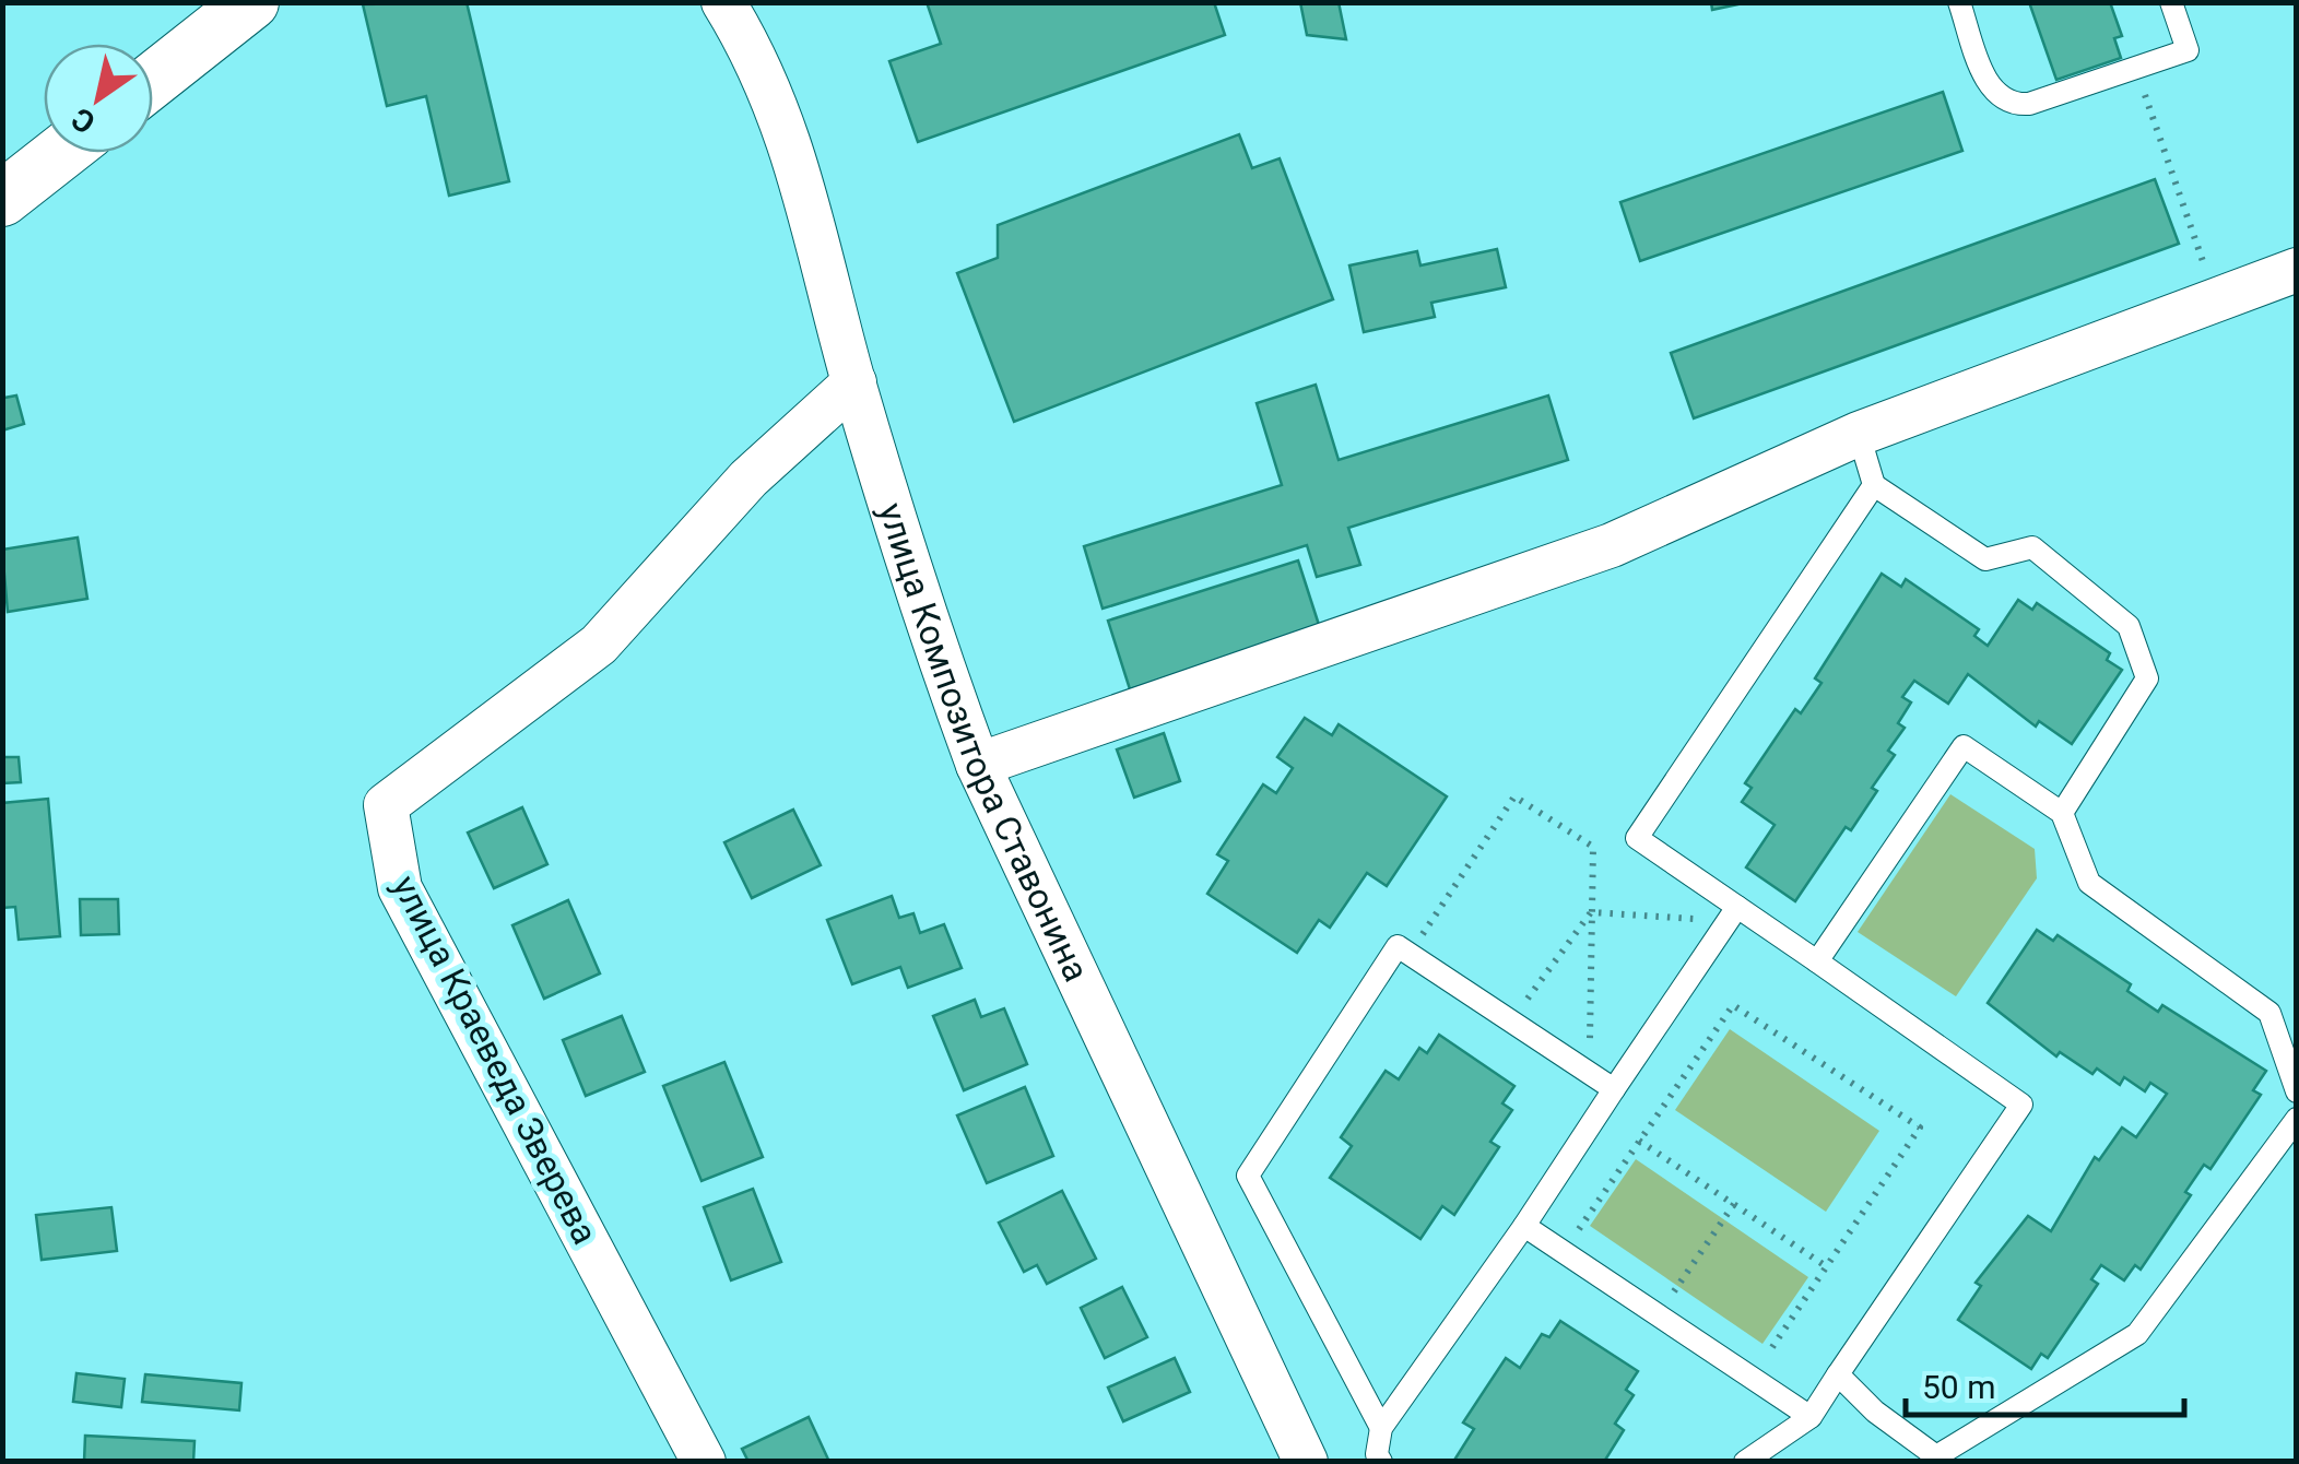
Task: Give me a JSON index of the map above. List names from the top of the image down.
{
  "streets": {
    "street": ["улица Композитора Ставонина", "улица Краеведа Зверева"]
  },
  "crossings": [
    ["улица Композитора Ставонина", "улица Краеведа Зверева"]
  ],
  "scale_bar": "50 m",
  "north": "bottom left"
}
